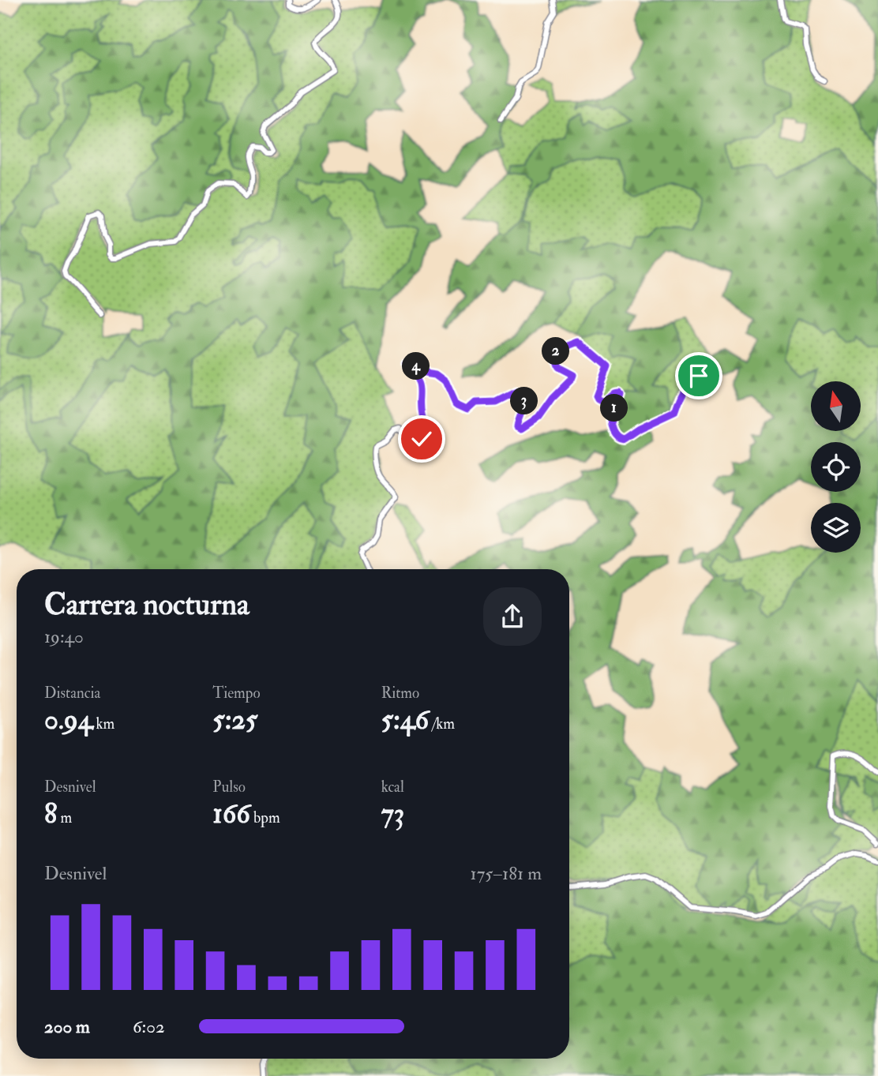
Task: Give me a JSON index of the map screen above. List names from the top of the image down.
{
  "north": "top",
  "page": {
    "pins": [
      "2",
      "4",
      "3",
      "1"
    ],
    "heading": ["Carrera nocturna", "19:40"],
    "stats": [
      ["Distancia", "0.94 km"],
      ["Tiempo", "5:25"],
      ["Ritmo", "5:46 /km"],
      ["Desnivel", "8 m"],
      ["Pulso", "166 bpm"],
      ["kcal", "73"]
    ],
    "chart": ["Desnivel", "175–181 m"],
    "list": [
      {
        "name": "200 m",
        "note": "6:02"
      }
    ]
  }
}
